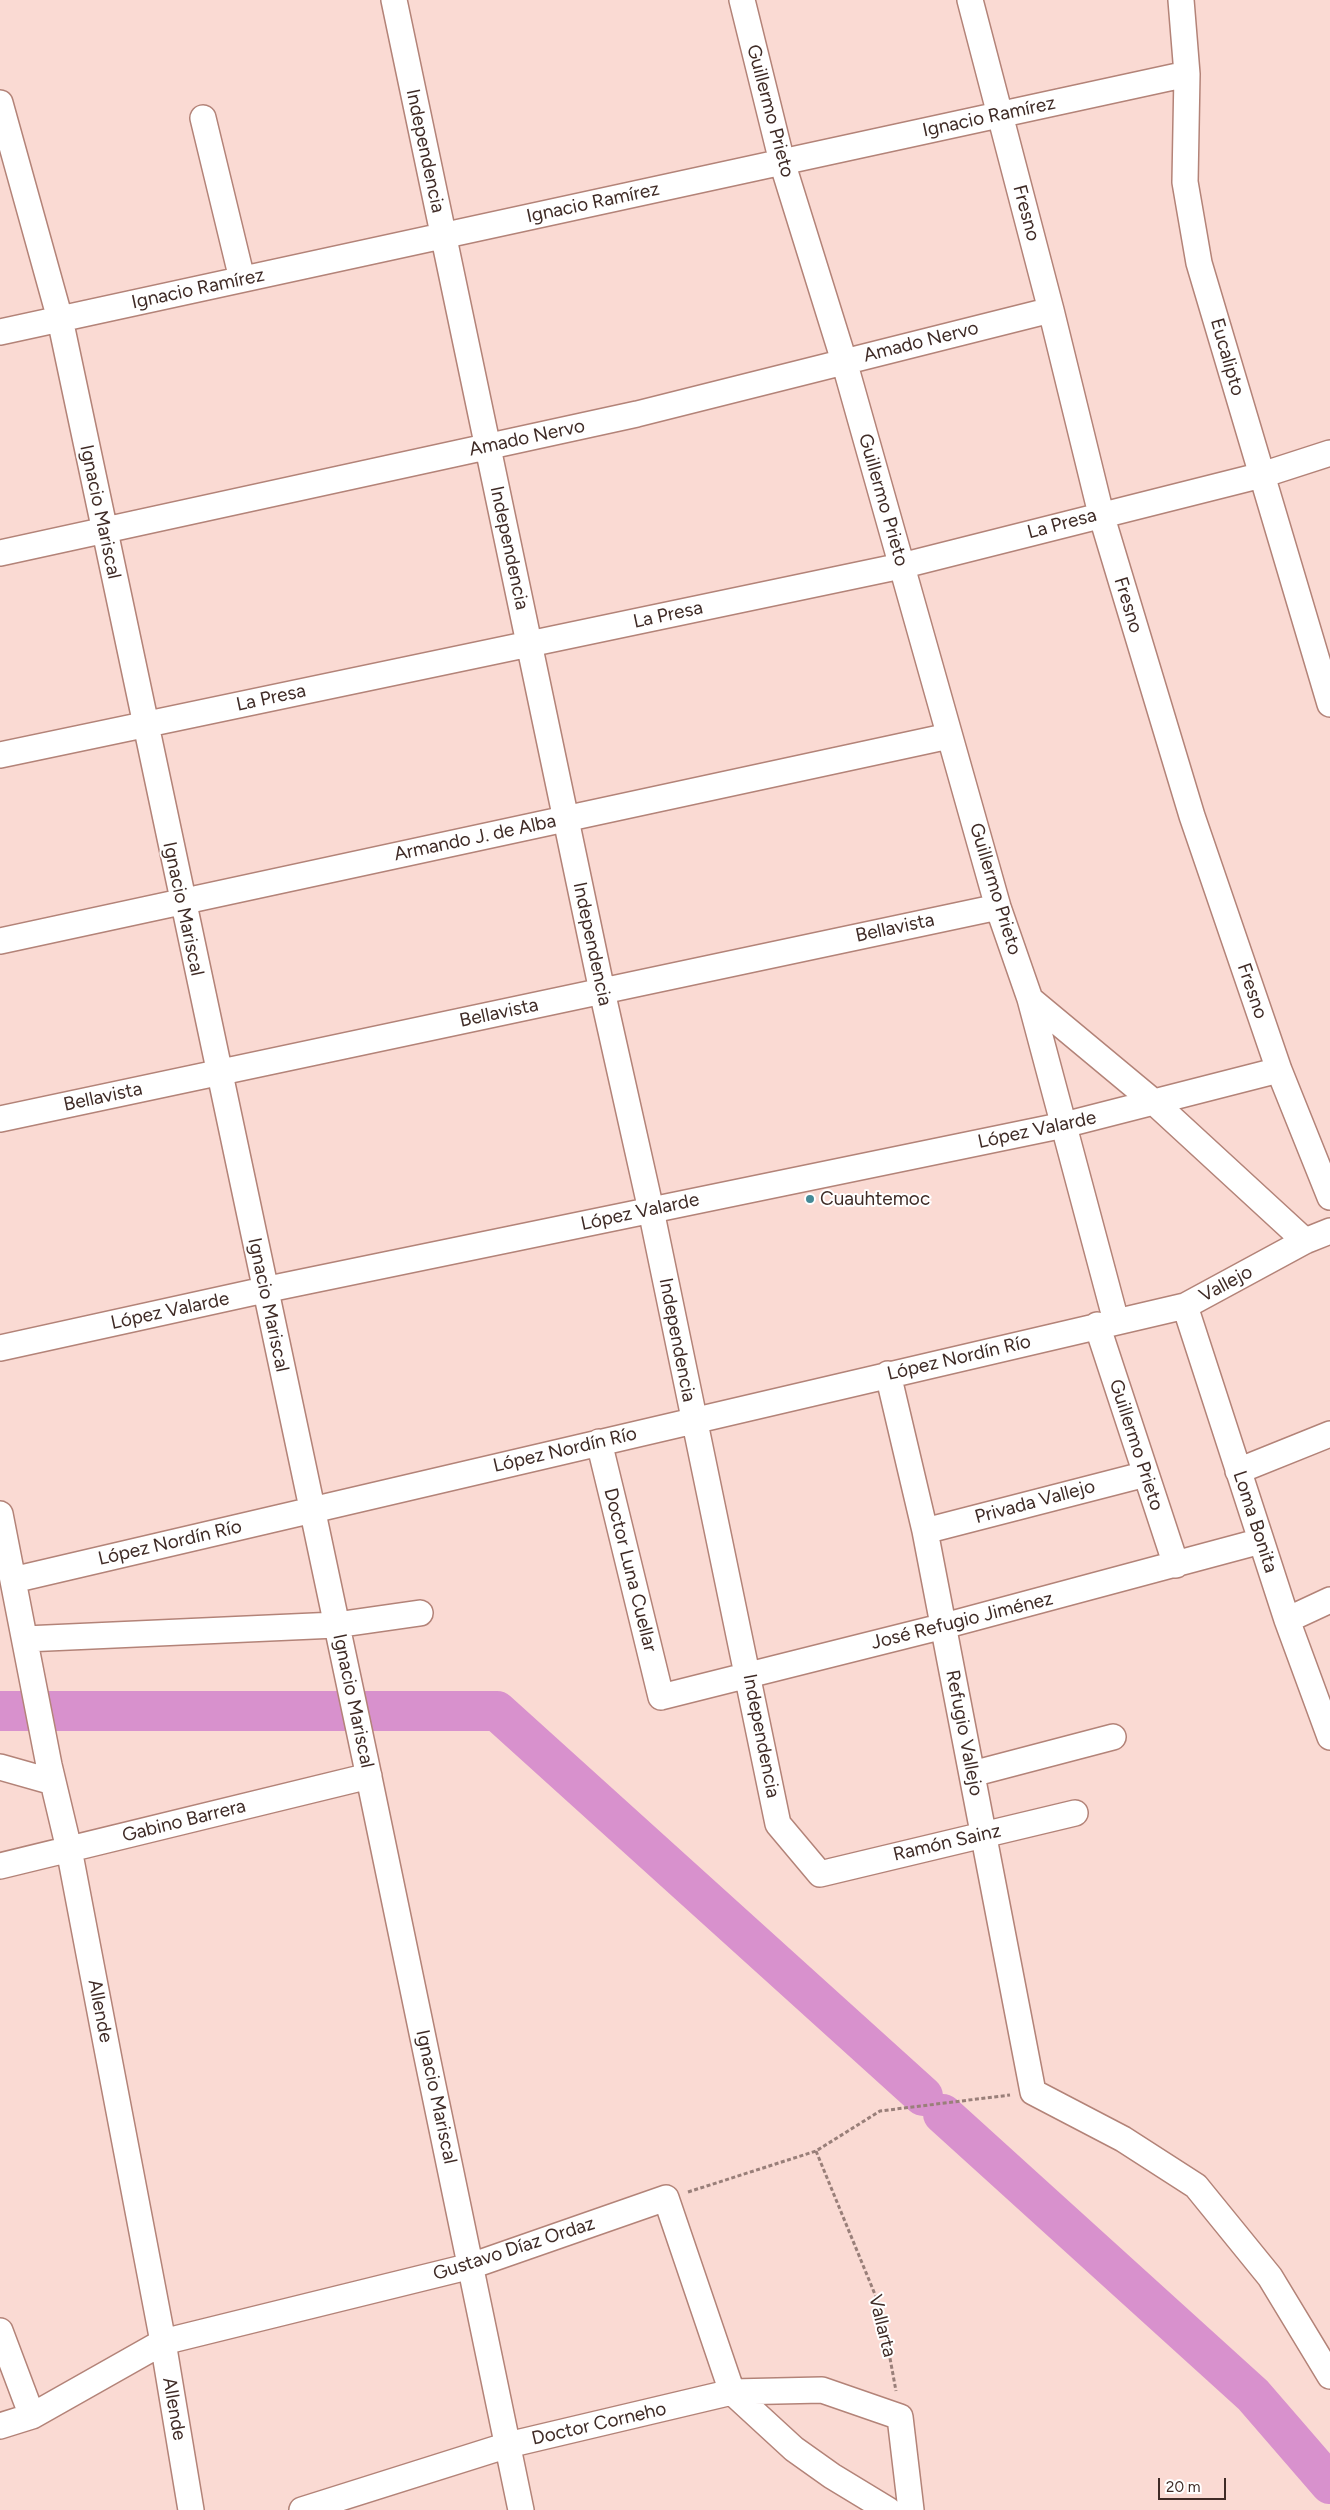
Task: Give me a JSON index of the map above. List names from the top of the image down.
{
  "streets": {
    "street": [
      "Guillermo Prieto",
      "Ignacio Ramírez",
      "Independencia",
      "Fresno",
      "Amado Nervo",
      "Eucalipto",
      "Ignacio Mariscal",
      "La Presa",
      "Armando J. de Alba",
      "Bellavista",
      "López Valarde",
      "Vallejo",
      "López Nordín Río",
      "Privada Vallejo",
      "Loma Bonita",
      "Doctor Luna Cuellar",
      "José Refugio Jiménez",
      "Refugio Vallejo",
      "Gabino Barrera",
      "Ramón Sainz",
      "Allende",
      "Gustavo Díaz Ordaz",
      "Doctor Corneho"
    ],
    "path": ["Vallarta"]
  },
  "crossings": [
    ["Guillermo Prieto", "Ignacio Ramírez"],
    ["Guillermo Prieto", "Amado Nervo"],
    ["Guillermo Prieto", "La Presa"],
    ["Guillermo Prieto", "Armando J. de Alba"],
    ["Guillermo Prieto", "Bellavista"],
    ["Guillermo Prieto", "López Valarde"],
    ["Guillermo Prieto", "Vallejo"],
    ["Guillermo Prieto", "López Nordín Río"],
    ["Guillermo Prieto", "Privada Vallejo"],
    ["Guillermo Prieto", "José Refugio Jiménez"],
    ["Ignacio Ramírez", "Independencia"],
    ["Ignacio Ramírez", "Fresno"],
    ["Ignacio Ramírez", "Eucalipto"],
    ["Ignacio Ramírez", "Ignacio Mariscal"],
    ["Independencia", "Amado Nervo"],
    ["Independencia", "La Presa"],
    ["Independencia", "Armando J. de Alba"],
    ["Independencia", "Bellavista"],
    ["Independencia", "López Valarde"],
    ["Independencia", "López Nordín Río"],
    ["Independencia", "José Refugio Jiménez"],
    ["Independencia", "Ramón Sainz"],
    ["Fresno", "Amado Nervo"],
    ["Fresno", "La Presa"],
    ["Fresno", "López Valarde"],
    ["Amado Nervo", "Ignacio Mariscal"],
    ["Eucalipto", "La Presa"],
    ["Ignacio Mariscal", "La Presa"],
    ["Ignacio Mariscal", "Armando J. de Alba"],
    ["Ignacio Mariscal", "Bellavista"],
    ["Ignacio Mariscal", "López Valarde"],
    ["Ignacio Mariscal", "López Nordín Río"],
    ["Ignacio Mariscal", "Gabino Barrera"],
    ["Ignacio Mariscal", "Gustavo Díaz Ordaz"],
    ["Ignacio Mariscal", "Doctor Corneho"],
    ["Vallejo", "López Nordín Río"],
    ["Vallejo", "Loma Bonita"],
    ["López Nordín Río", "Doctor Luna Cuellar"],
    ["López Nordín Río", "Refugio Vallejo"],
    ["López Nordín Río", "Allende"],
    ["Privada Vallejo", "Refugio Vallejo"],
    ["Loma Bonita", "José Refugio Jiménez"],
    ["Doctor Luna Cuellar", "José Refugio Jiménez"],
    ["José Refugio Jiménez", "Refugio Vallejo"],
    ["Refugio Vallejo", "Ramón Sainz"],
    ["Gabino Barrera", "Allende"],
    ["Allende", "Gustavo Díaz Ordaz"],
    ["Vallarta", "Doctor Corneho"]
  ],
  "places": ["Cuauhtemoc"],
  "scale_bar": "20 m"
}
